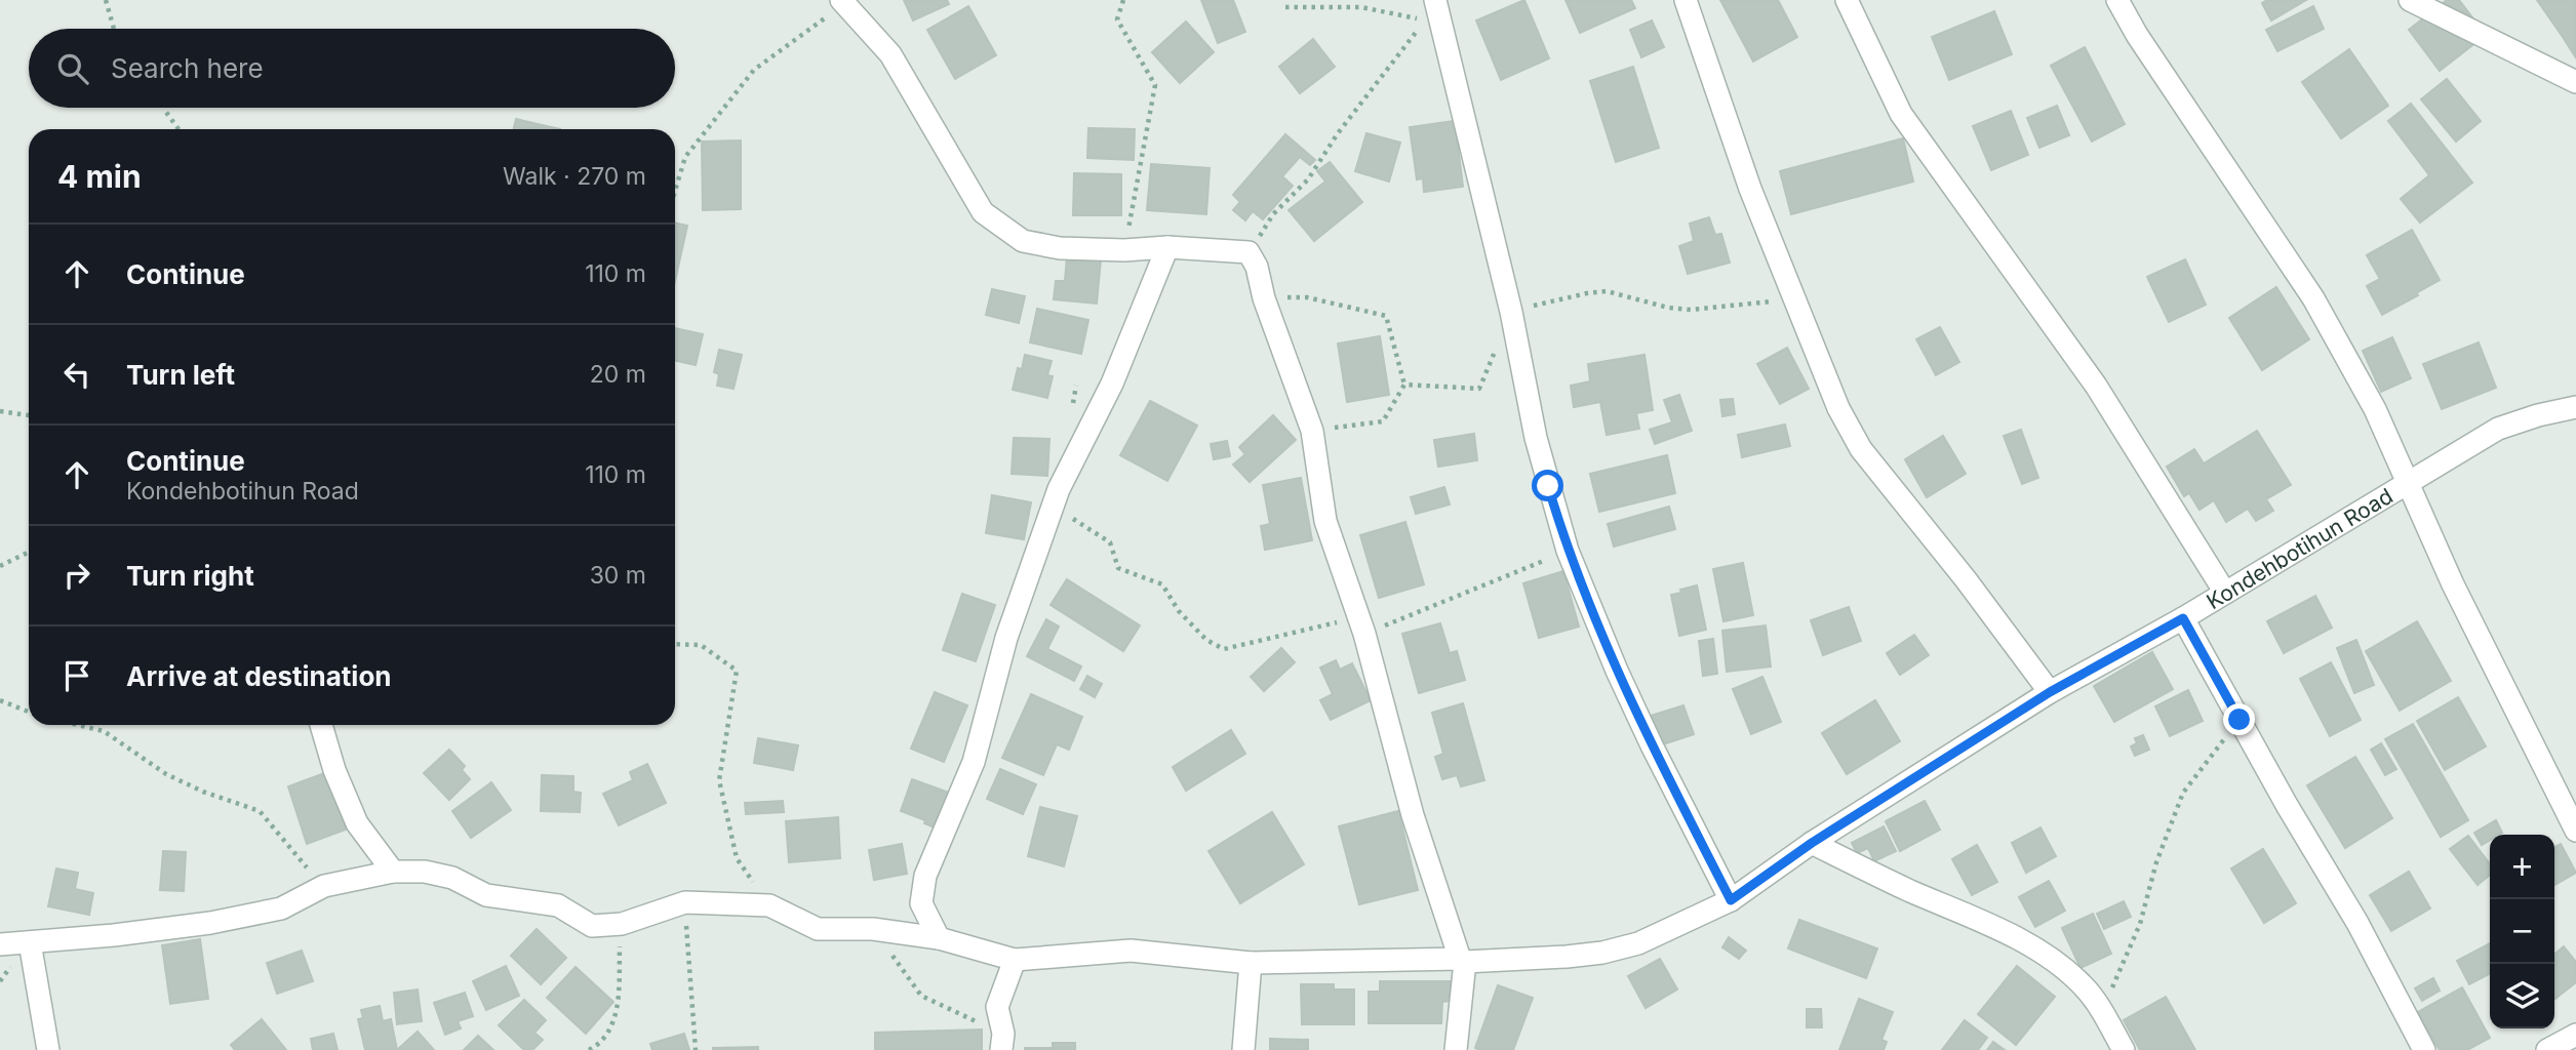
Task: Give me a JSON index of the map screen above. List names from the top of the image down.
{
  "streets": {
    "street": ["Kondehbotihun Road"]
  },
  "page": {
    "search": "Search here",
    "heading": ["4 min", "Walk · 270 m"],
    "list": [
      ["Continue", "110 m"],
      ["Turn left", "20 m"],
      ["Continue", "Kondehbotihun Road", "110 m"],
      ["Turn right", "30 m"],
      "Arrive at destination"
    ],
    "map_buttons": ["+", "−"]
  }
}
